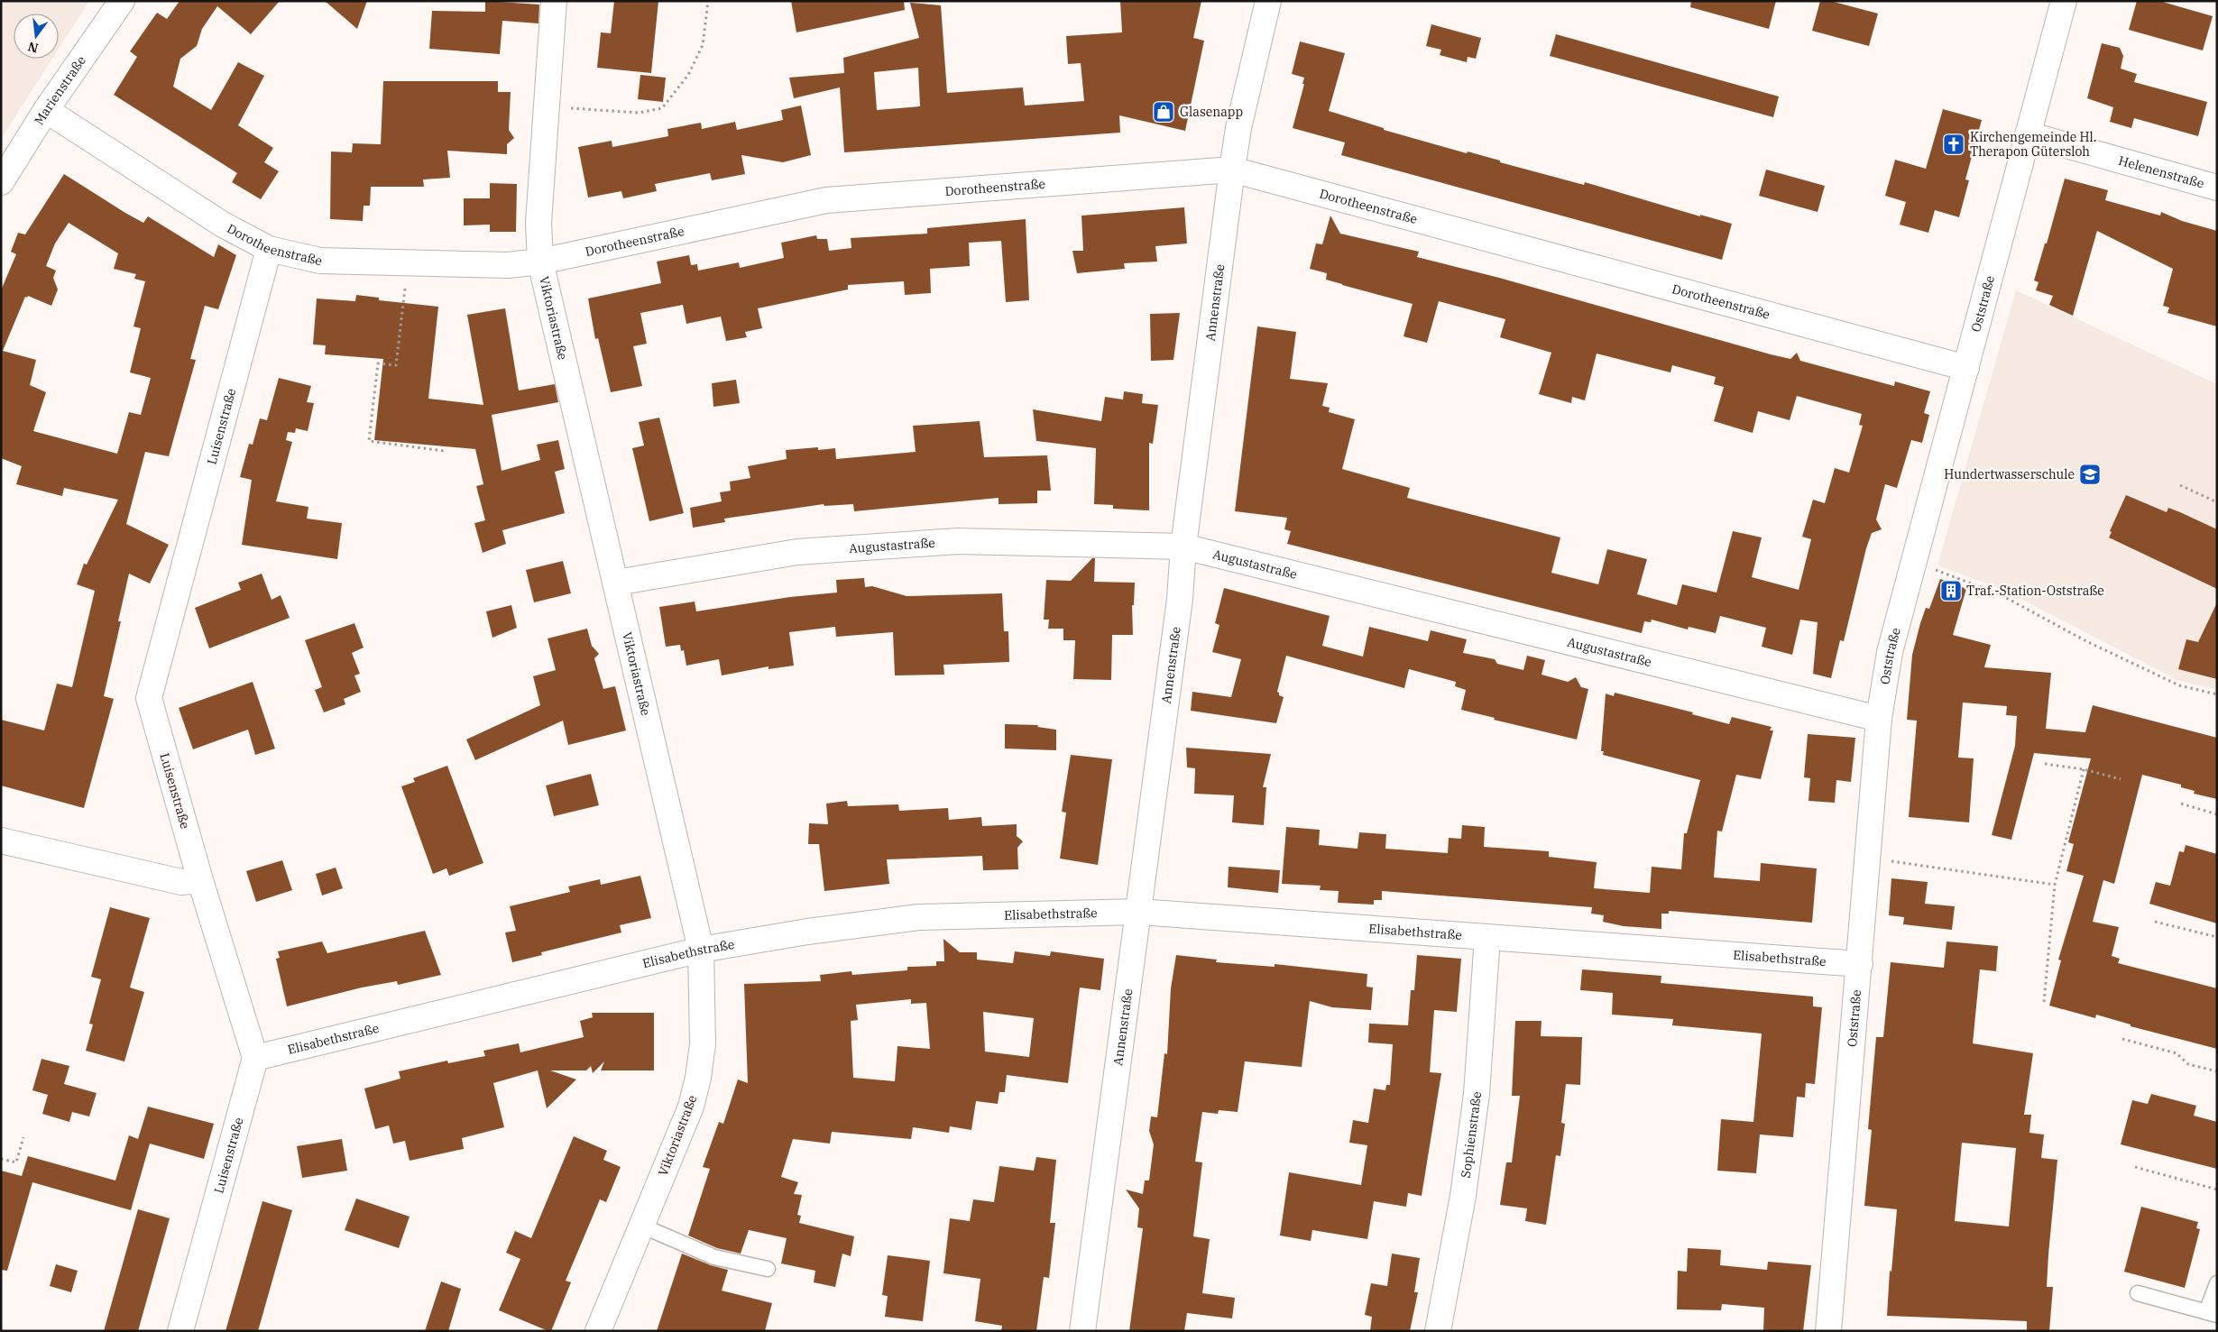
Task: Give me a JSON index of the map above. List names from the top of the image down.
{
  "streets": {
    "street": [
      "Marienstraße",
      "Helenenstraße",
      "Dorotheenstraße",
      "Annenstraße",
      "Oststraße",
      "Viktoriastraße",
      "Luisenstraße",
      "Augustastraße",
      "Elisabethstraße",
      "Sophienstraße"
    ]
  },
  "crossings": [
    ["Marienstraße", "Dorotheenstraße"],
    ["Helenenstraße", "Oststraße"],
    ["Dorotheenstraße", "Annenstraße"],
    ["Dorotheenstraße", "Oststraße"],
    ["Dorotheenstraße", "Viktoriastraße"],
    ["Dorotheenstraße", "Luisenstraße"],
    ["Annenstraße", "Augustastraße"],
    ["Annenstraße", "Elisabethstraße"],
    ["Oststraße", "Augustastraße"],
    ["Oststraße", "Elisabethstraße"],
    ["Viktoriastraße", "Augustastraße"],
    ["Viktoriastraße", "Elisabethstraße"],
    ["Luisenstraße", "Elisabethstraße"],
    ["Elisabethstraße", "Sophienstraße"]
  ],
  "places": {
    "shop": ["Glasenapp"],
    "church": ["Kirchengemeinde Hl. Therapon Gütersloh"],
    "school or university": ["Hundertwasserschule"],
    "building": ["Traf.-Station-Oststraße"]
  },
  "north": "bottom"
}
